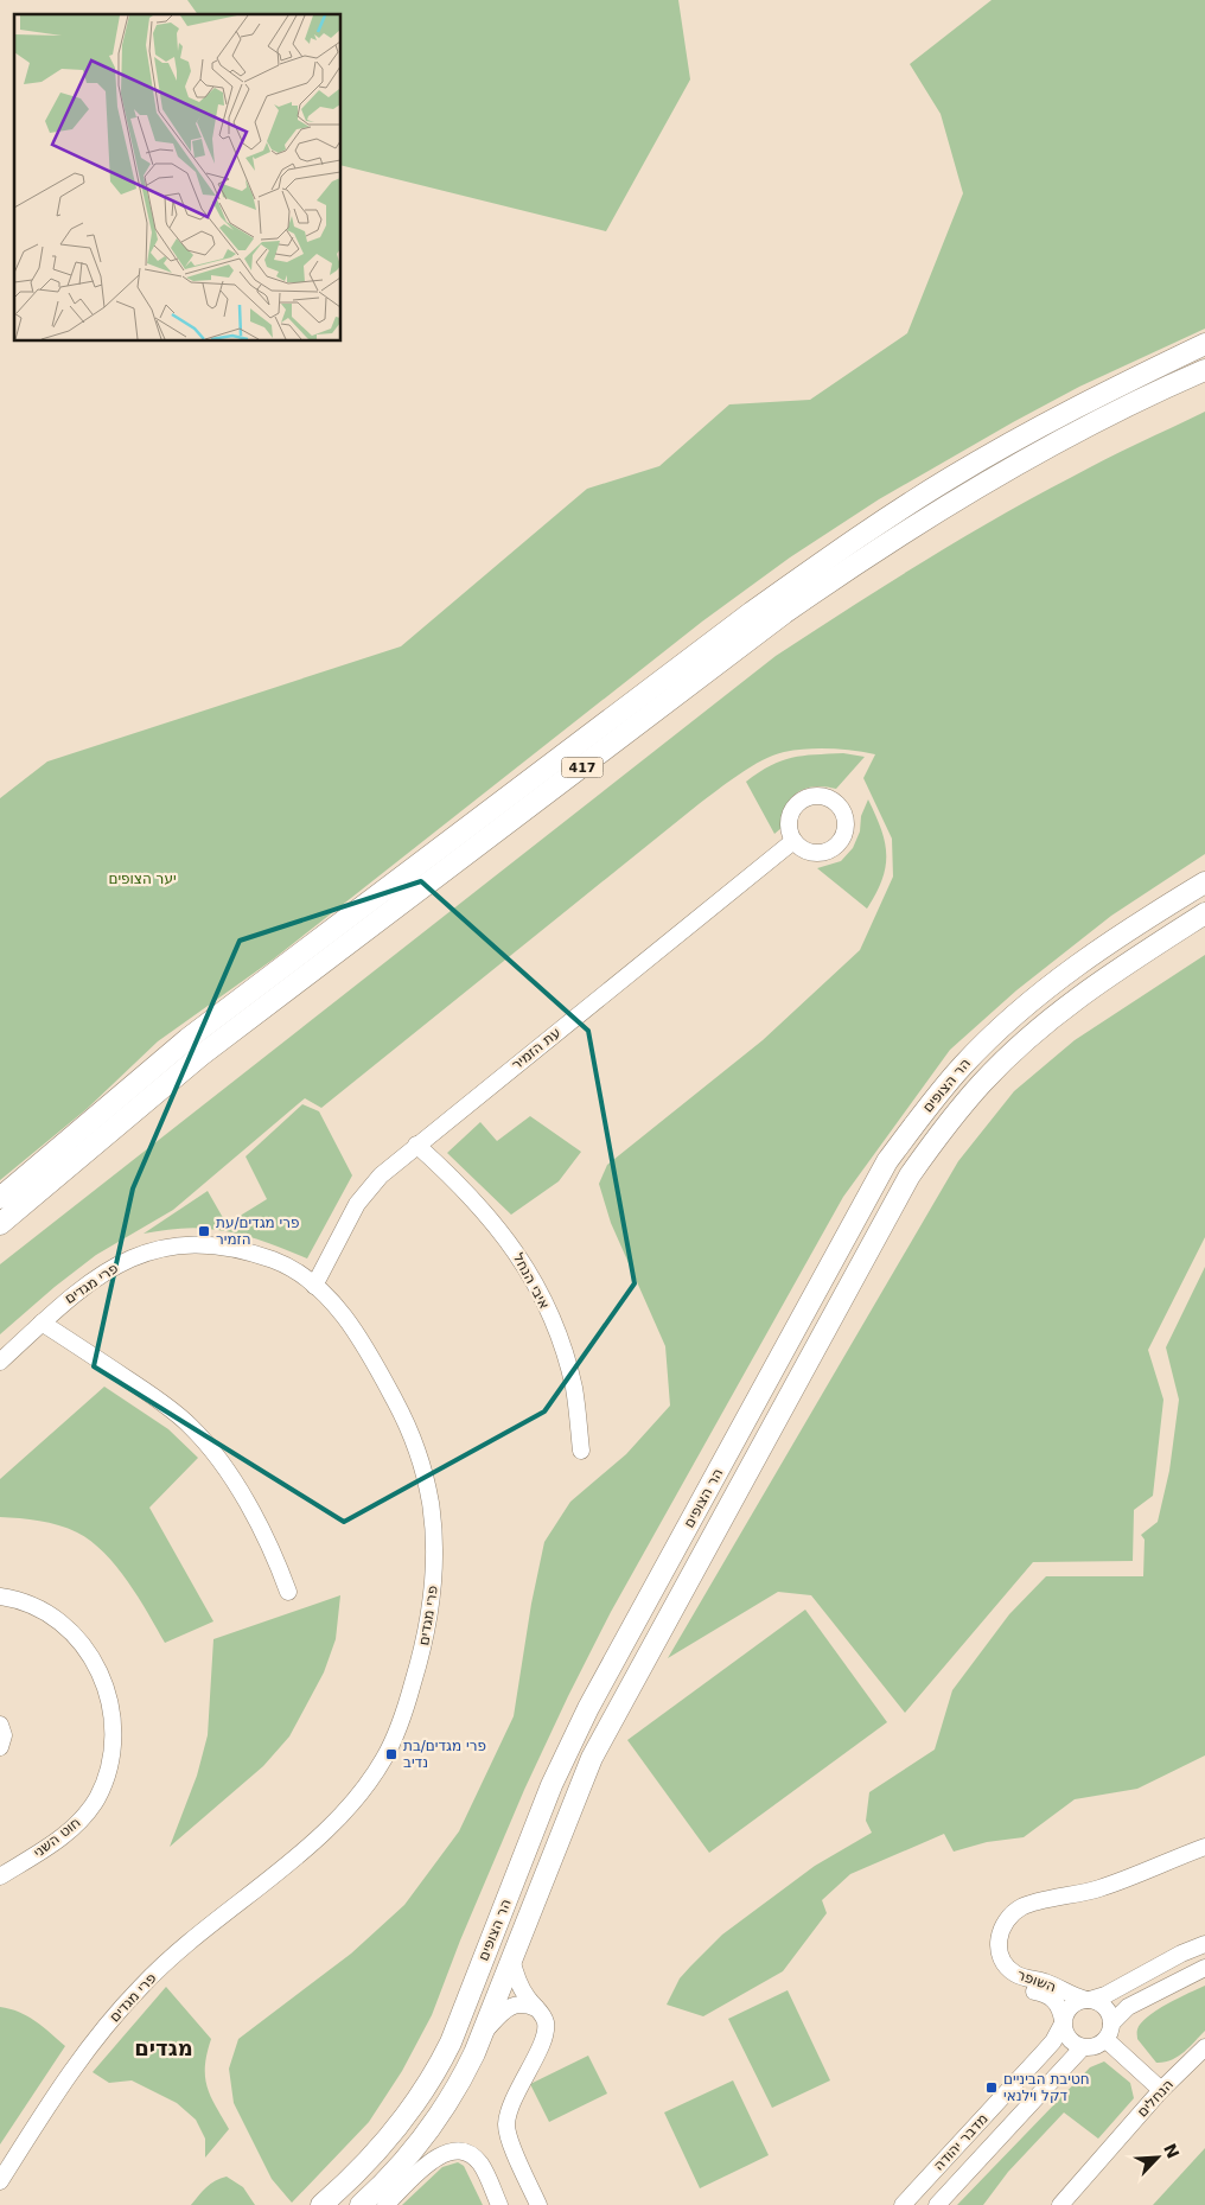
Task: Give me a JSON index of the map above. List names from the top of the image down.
{
  "streets": {
    "main road": ["417", "הר הצופים"],
    "street": [
      "עת הזמיר",
      "איבי הנחל",
      "פרי מגדים",
      "חוט השני",
      "השופר",
      "הנחלים",
      "מדבר יהודה"
    ]
  },
  "crossings": [
    ["עת הזמיר", "איבי הנחל"],
    ["עת הזמיר", "פרי מגדים"],
    ["השופר", "מדבר יהודה"]
  ],
  "districts": ["מגדים"],
  "parks": ["יער הצופים"],
  "places": {
    "transit": ["פרי מגדים/עת הזמיר", "פרי מגדים/בת נדיב", "חטיבת הביניים דקל וילנאי"]
  },
  "north": "top right"
}
